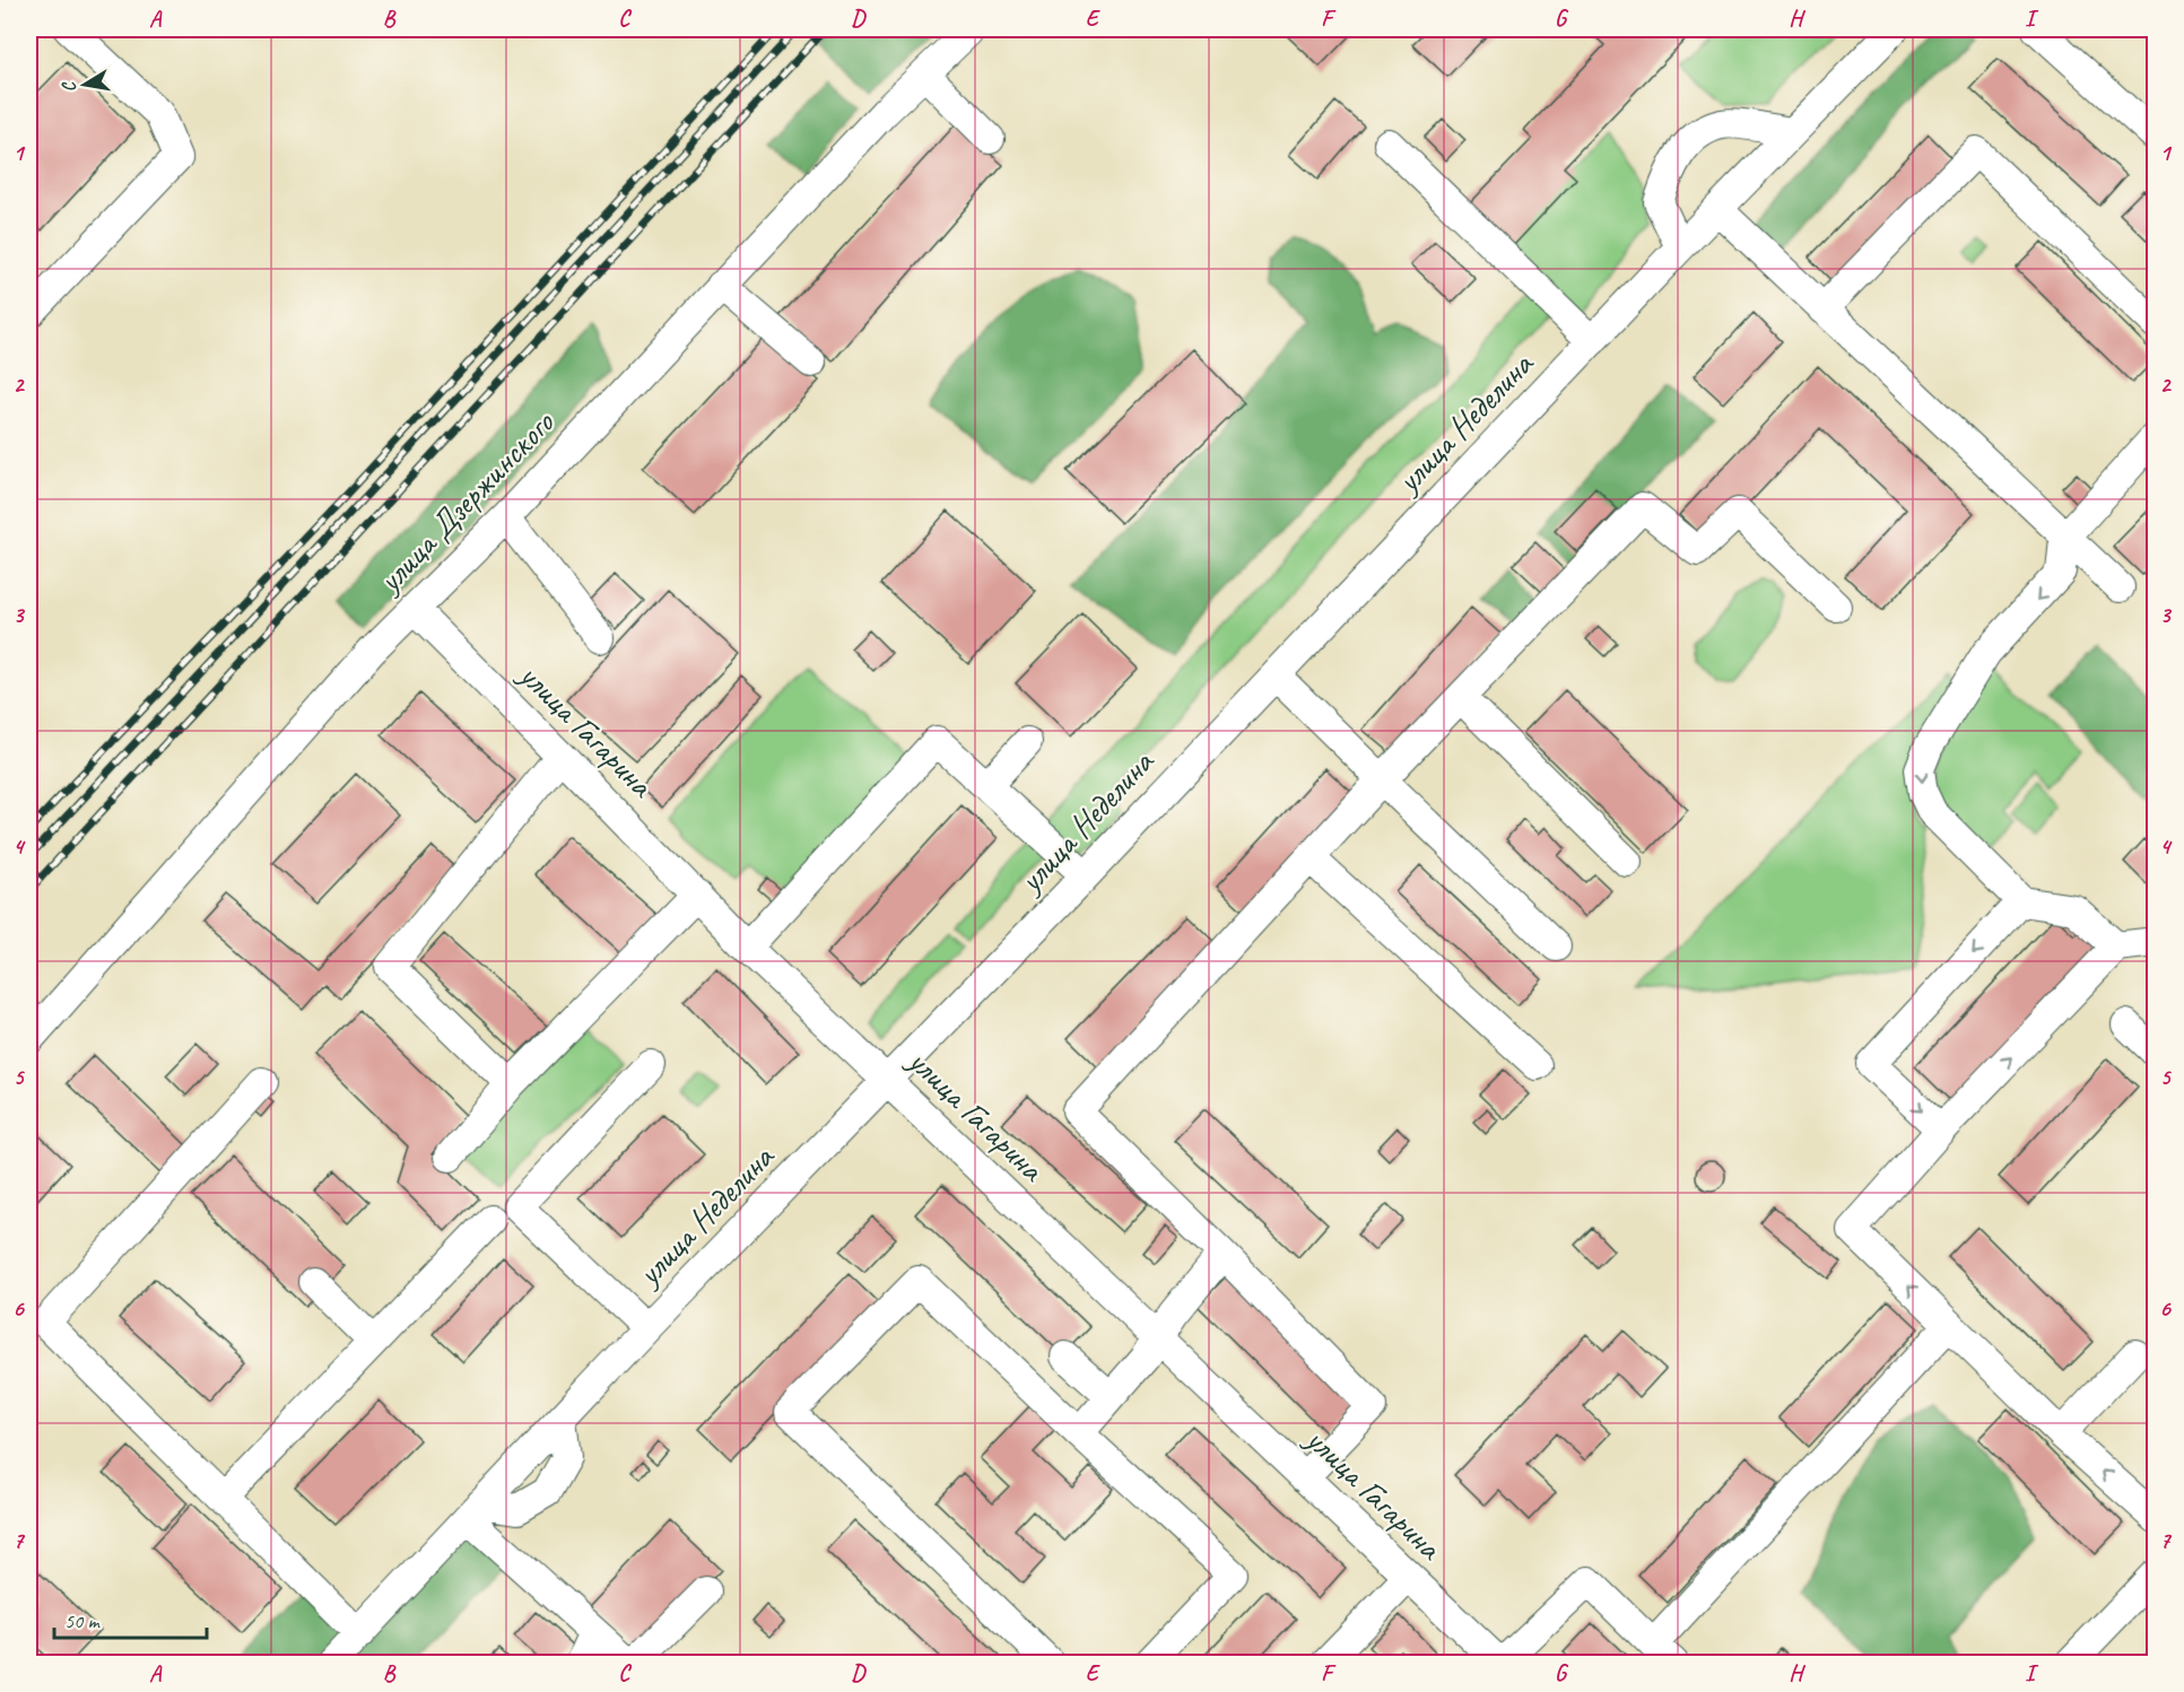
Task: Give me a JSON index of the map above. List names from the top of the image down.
{
  "streets": {
    "street": ["улица Неделина", "улица Дзержинского", "улица Гагарина"]
  },
  "crossings": [
    ["улица Неделина", "улица Гагарина"],
    ["улица Дзержинского", "улица Гагарина"]
  ],
  "scale_bar": "50 m",
  "north": "left",
  "grid": {
    "columns": [
      "A",
      "B",
      "C",
      "D",
      "E",
      "F",
      "G",
      "H",
      "I"
    ],
    "rows": [
      "1",
      "2",
      "3",
      "4",
      "5",
      "6",
      "7"
    ]
  }
}
